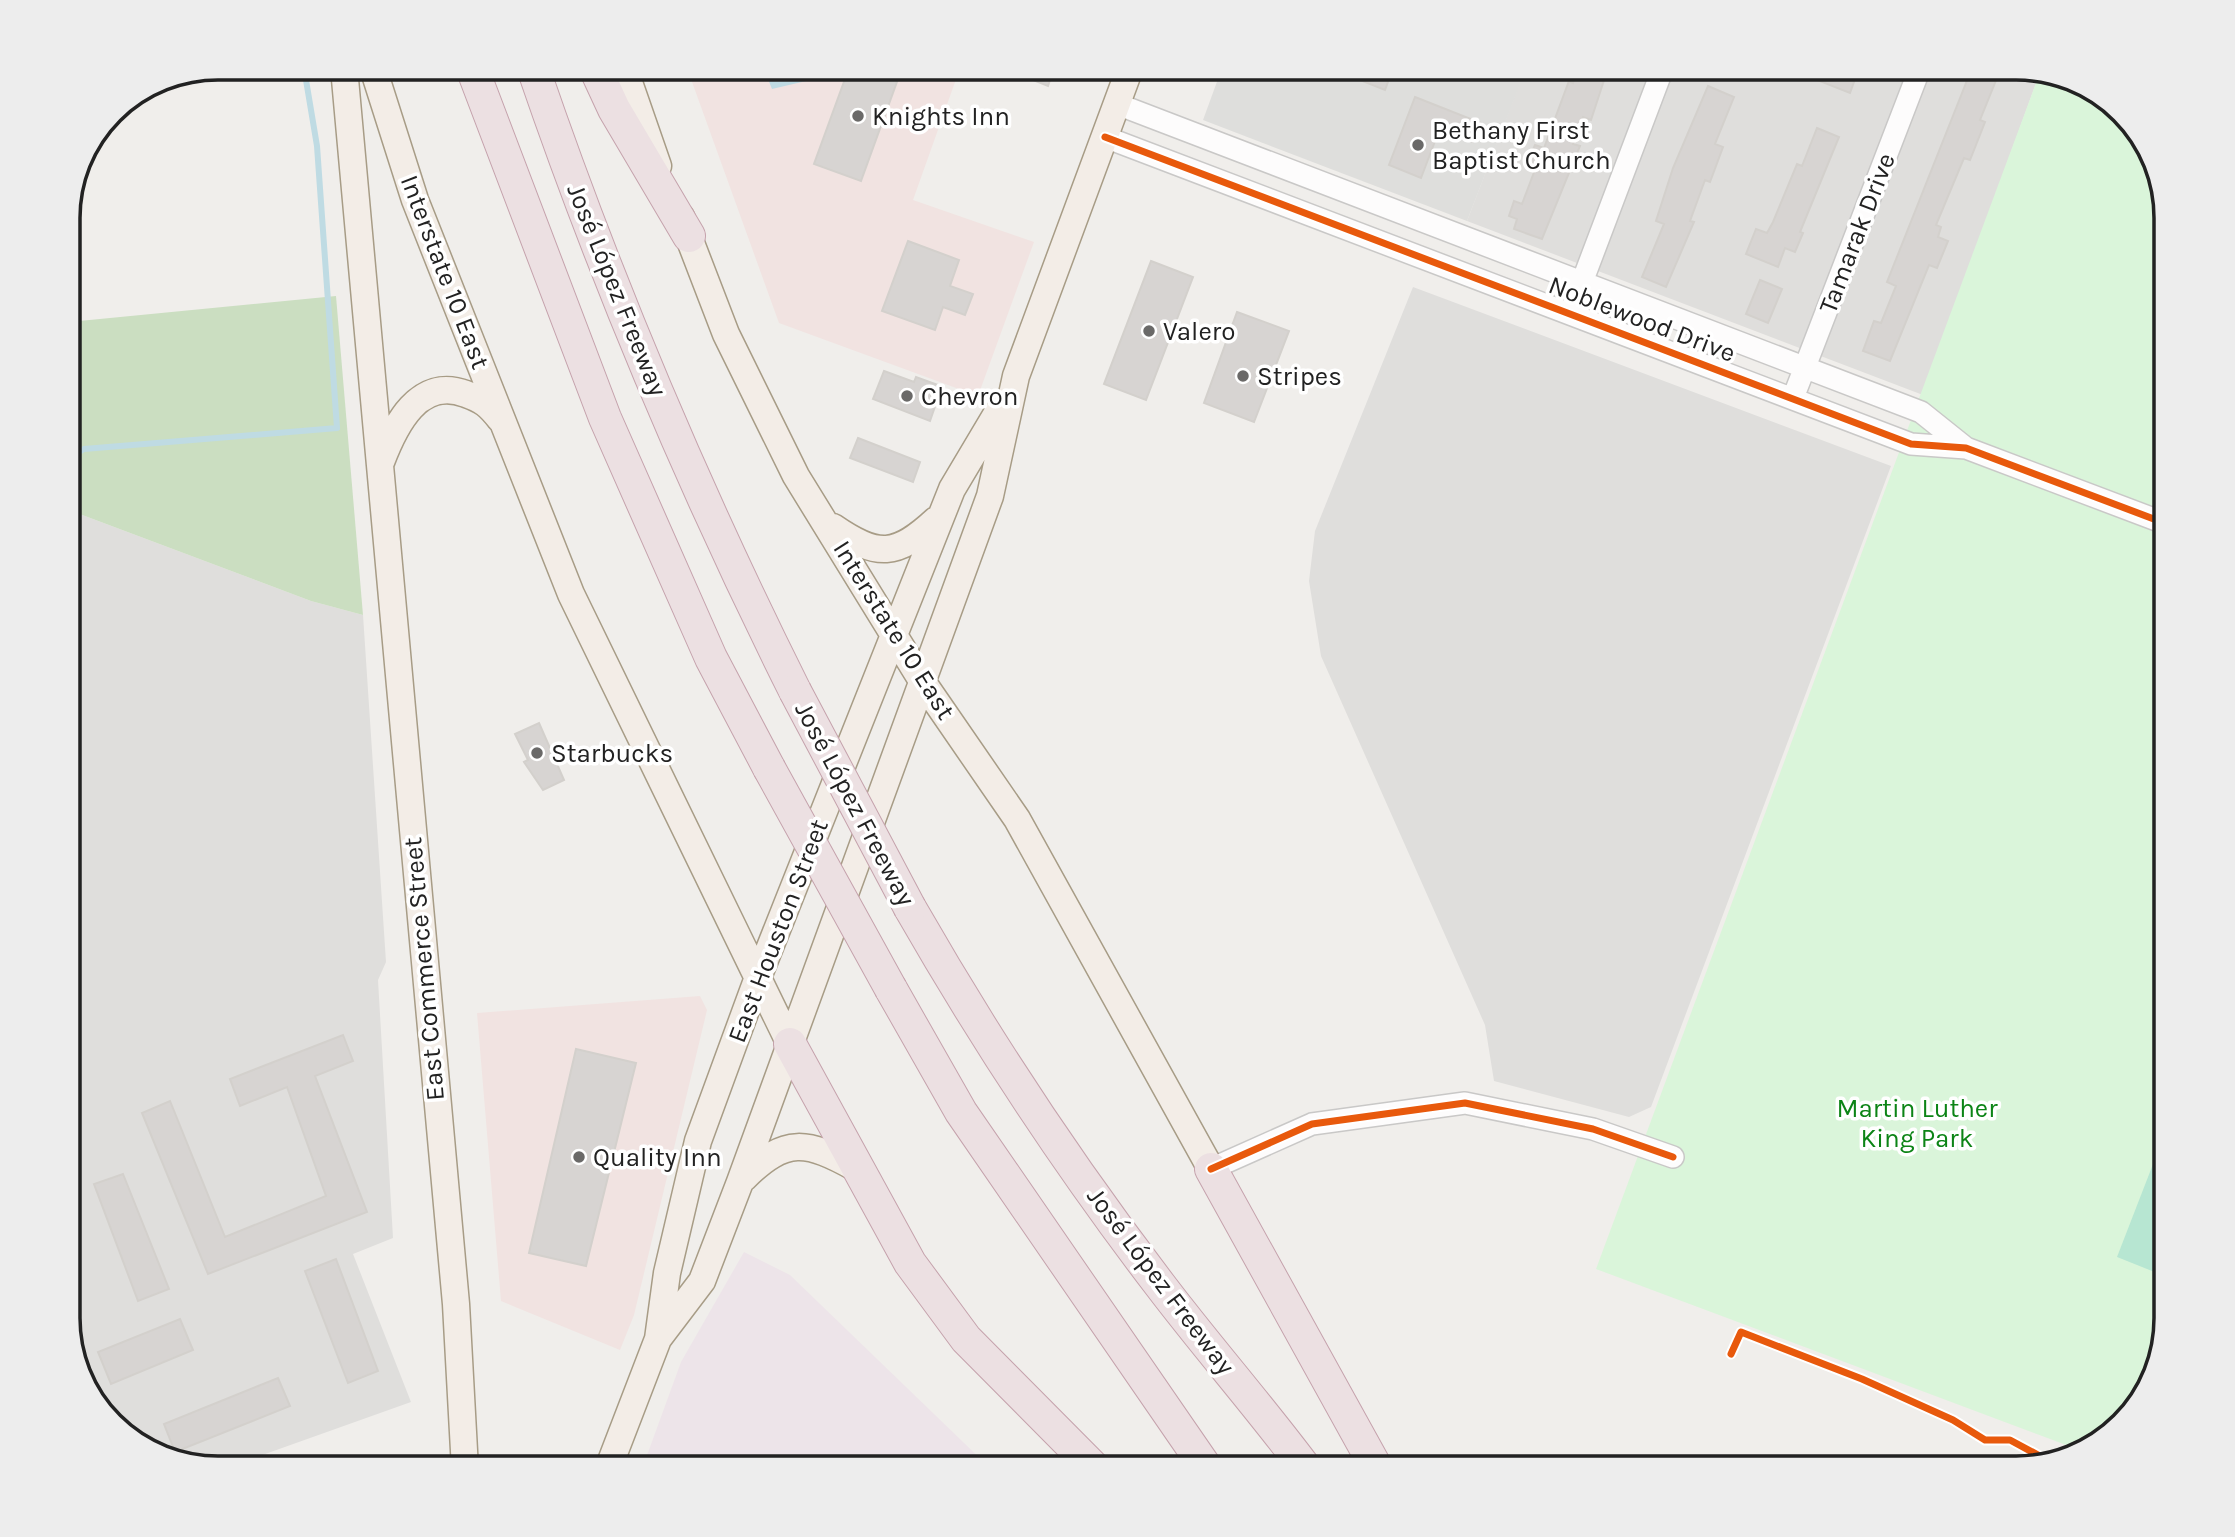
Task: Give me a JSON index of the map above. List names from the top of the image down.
{
  "streets": {
    "highway": ["José López Freeway"],
    "main road": ["Interstate 10 East", "East Houston Street", "East Commerce Street"],
    "street": ["Tamarak Drive", "Noblewood Drive"]
  },
  "crossings": [
    ["Tamarak Drive", "Noblewood Drive"],
    ["Interstate 10 East", "East Houston Street"],
    ["Noblewood Drive", "East Houston Street"]
  ],
  "parks": ["Martin Luther King Park"],
  "places": [
    "Knights Inn",
    "Bethany First Baptist Church",
    "Valero",
    "Stripes",
    "Chevron",
    "Starbucks",
    "Quality Inn"
  ]
}
